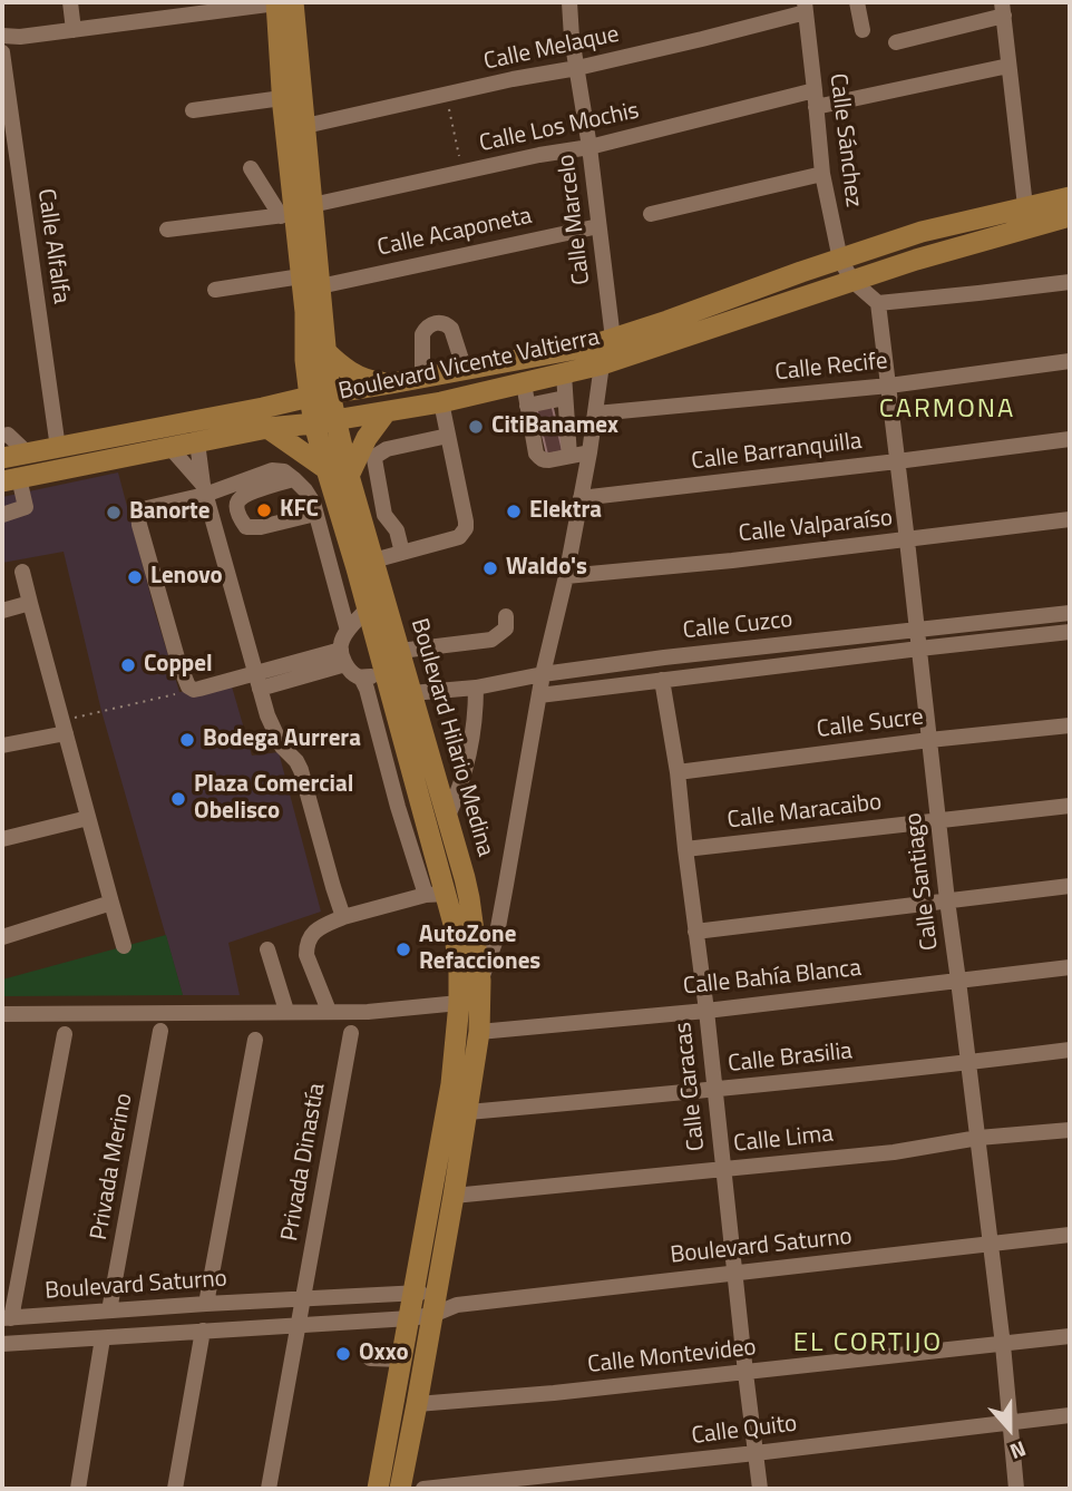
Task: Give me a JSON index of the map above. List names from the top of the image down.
{
  "streets": {
    "main road": ["Boulevard Vicente Valtierra", "Boulevard Hilario Medina"],
    "street": [
      "Calle Melaque",
      "Calle Los Mochis",
      "Calle Sánchez",
      "Calle Marcelo",
      "Calle Acaponeta",
      "Calle Alfalfa",
      "Calle Recife",
      "Calle Barranquilla",
      "Calle Valparaíso",
      "Calle Cuzco",
      "Calle Sucre",
      "Calle Maracaibo",
      "Calle Santiago",
      "Calle Bahía Blanca",
      "Calle Brasilia",
      "Calle Caracas",
      "Calle Lima",
      "Privada Dinastía",
      "Privada Merino",
      "Boulevard Saturno",
      "Calle Montevideo",
      "Calle Quito"
    ]
  },
  "crossings": [
    ["Calle Melaque", "Calle Sánchez"],
    ["Calle Melaque", "Calle Marcelo"],
    ["Calle Melaque", "Boulevard Hilario Medina"],
    ["Calle Los Mochis", "Calle Sánchez"],
    ["Calle Los Mochis", "Calle Marcelo"],
    ["Calle Los Mochis", "Boulevard Hilario Medina"],
    ["Calle Sánchez", "Boulevard Vicente Valtierra"],
    ["Calle Marcelo", "Calle Acaponeta"],
    ["Calle Marcelo", "Boulevard Vicente Valtierra"],
    ["Calle Acaponeta", "Boulevard Hilario Medina"],
    ["Calle Alfalfa", "Boulevard Vicente Valtierra"],
    ["Boulevard Vicente Valtierra", "Boulevard Hilario Medina"],
    ["Calle Recife", "Calle Santiago"],
    ["Calle Barranquilla", "Calle Santiago"],
    ["Calle Valparaíso", "Calle Santiago"],
    ["Calle Cuzco", "Boulevard Hilario Medina"],
    ["Calle Cuzco", "Calle Santiago"],
    ["Calle Cuzco", "Calle Caracas"],
    ["Calle Sucre", "Calle Santiago"],
    ["Calle Sucre", "Calle Caracas"],
    ["Boulevard Hilario Medina", "Calle Bahía Blanca"],
    ["Boulevard Hilario Medina", "Calle Brasilia"],
    ["Boulevard Hilario Medina", "Calle Lima"],
    ["Boulevard Hilario Medina", "Boulevard Saturno"],
    ["Boulevard Hilario Medina", "Calle Montevideo"],
    ["Calle Maracaibo", "Calle Santiago"],
    ["Calle Maracaibo", "Calle Caracas"],
    ["Calle Santiago", "Calle Bahía Blanca"],
    ["Calle Santiago", "Calle Brasilia"],
    ["Calle Santiago", "Calle Lima"],
    ["Calle Santiago", "Boulevard Saturno"],
    ["Calle Santiago", "Calle Montevideo"],
    ["Calle Santiago", "Calle Quito"],
    ["Calle Bahía Blanca", "Calle Caracas"],
    ["Calle Brasilia", "Calle Caracas"],
    ["Calle Caracas", "Calle Lima"],
    ["Calle Caracas", "Boulevard Saturno"],
    ["Calle Caracas", "Calle Montevideo"],
    ["Calle Caracas", "Calle Quito"],
    ["Privada Dinastía", "Boulevard Saturno"],
    ["Privada Merino", "Boulevard Saturno"]
  ],
  "districts": ["CARMONA", "EL CORTIJO"],
  "places": [
    "CitiBanamex",
    "KFC",
    "Elektra",
    "Banorte",
    "Waldo's",
    "Lenovo",
    "Coppel",
    "Bodega Aurrera",
    "Plaza Comercial Obelisco",
    "AutoZone Refacciones",
    "Oxxo"
  ],
  "north": "bottom"
}
